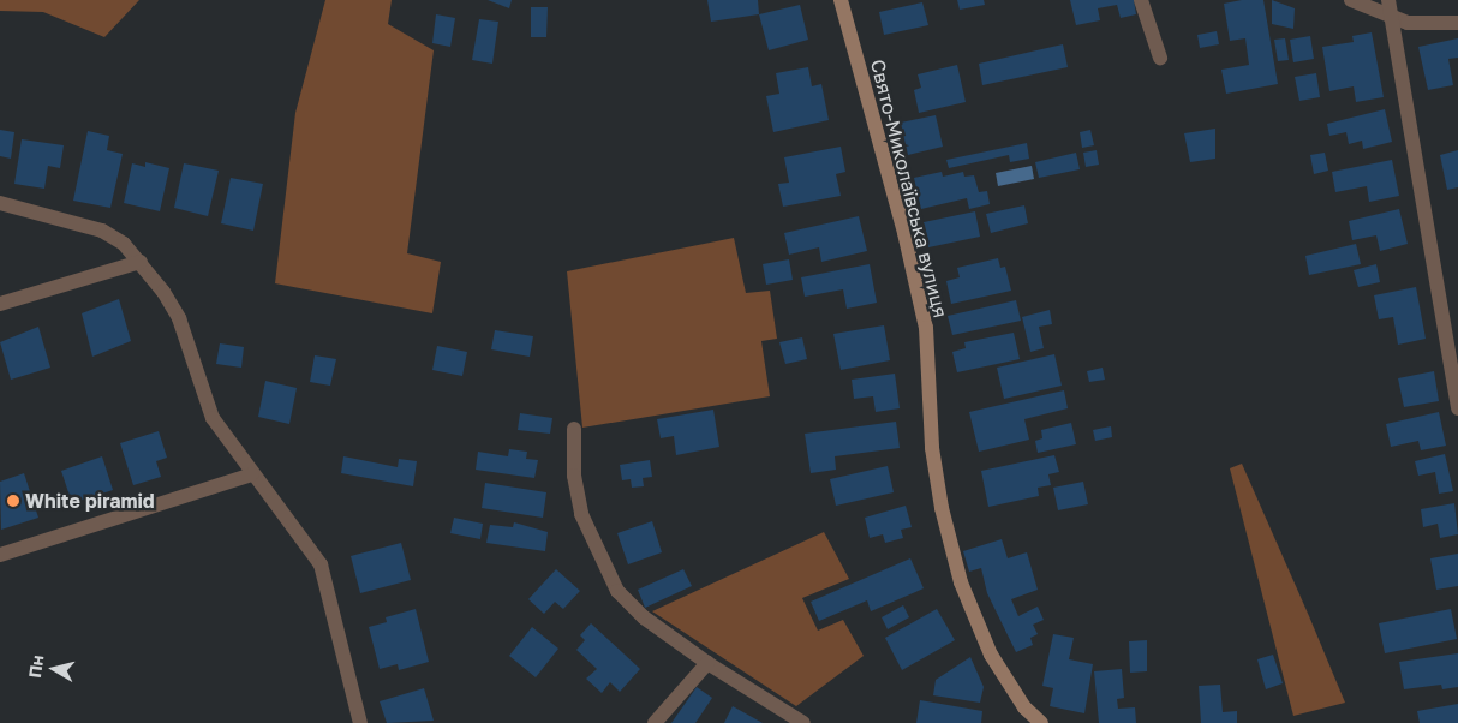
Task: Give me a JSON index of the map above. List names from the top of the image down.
{
  "streets": {
    "street": ["Свято-Миколаївська вулиця"]
  },
  "places": ["White piramid"],
  "north": "left"
}
